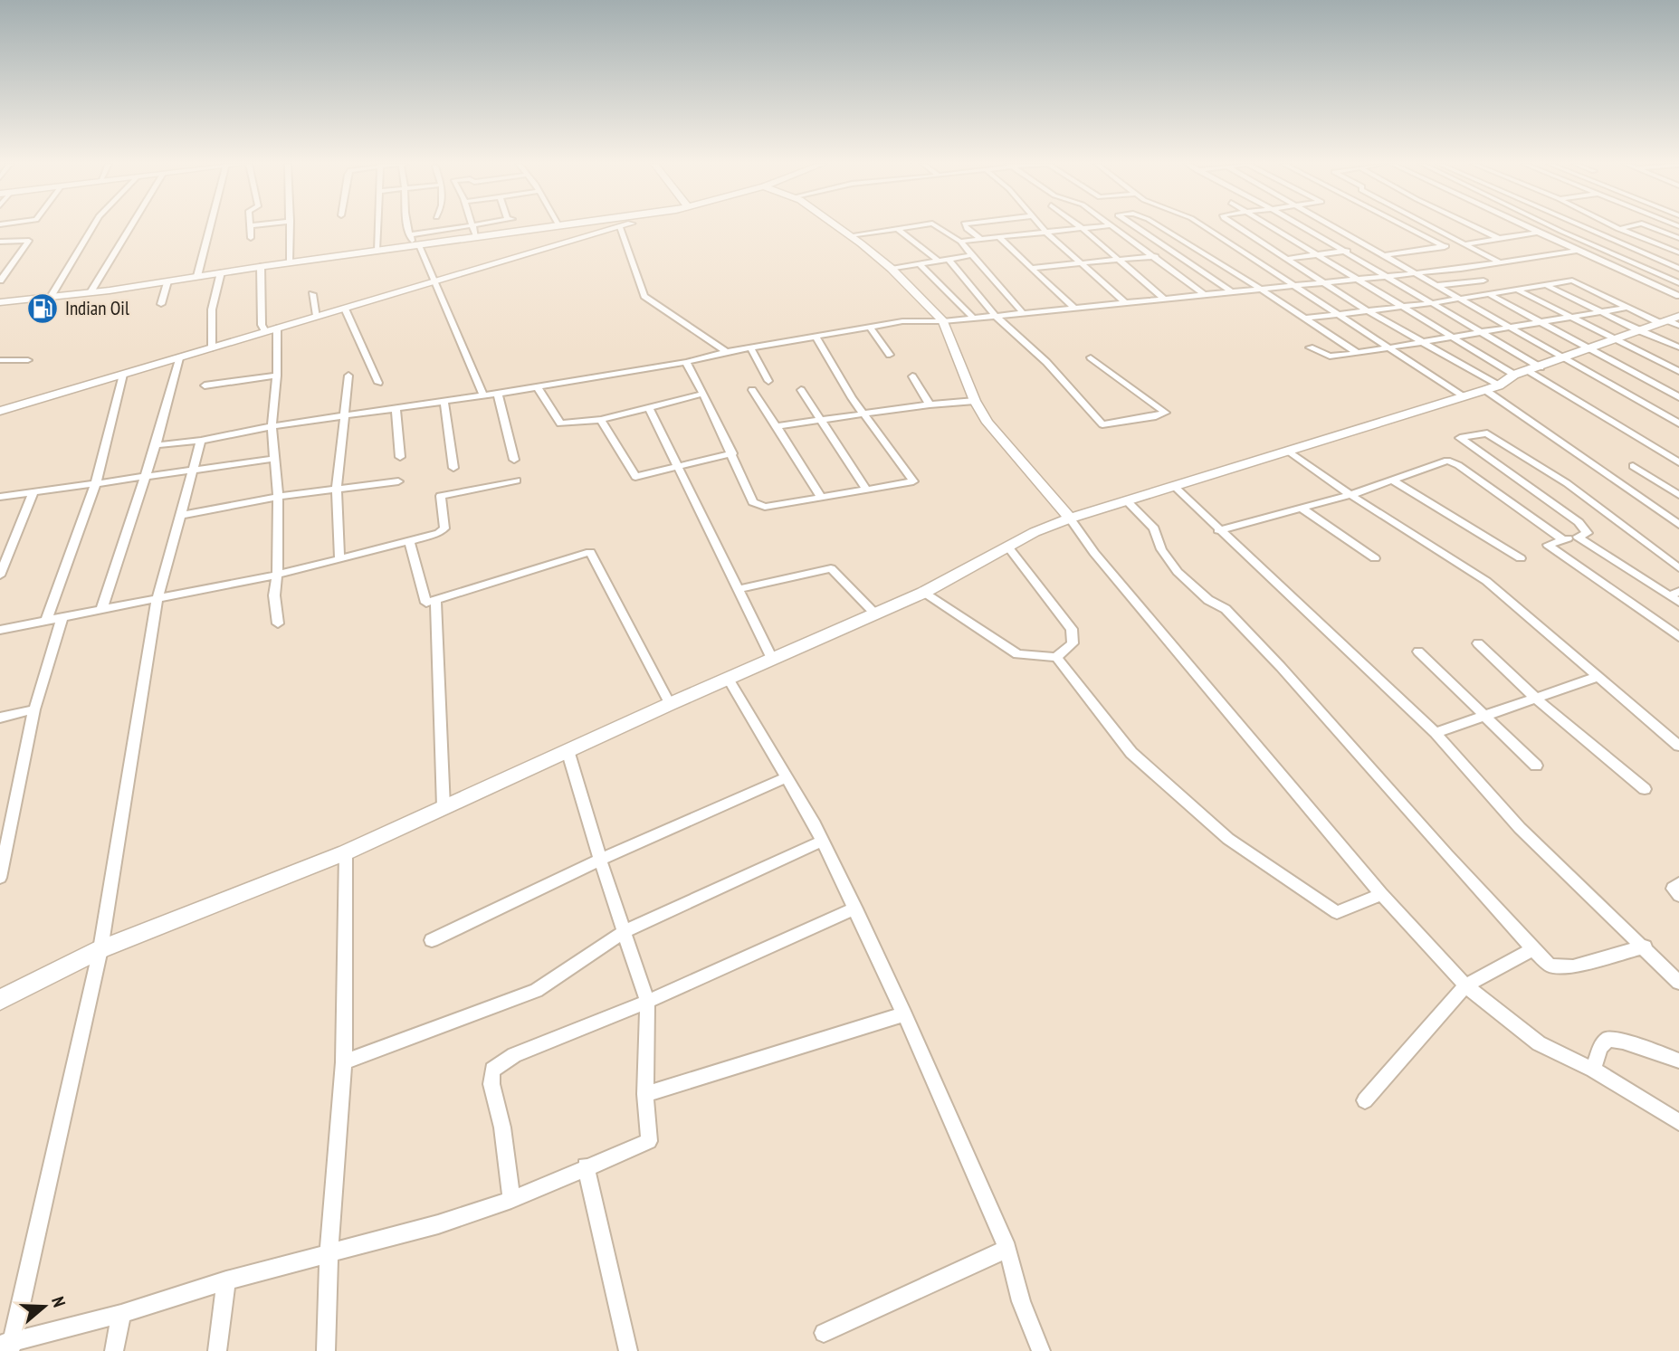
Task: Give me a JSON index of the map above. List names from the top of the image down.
{
  "places": {
    "fuel station": ["Indian Oil"]
  },
  "north": "right"
}
